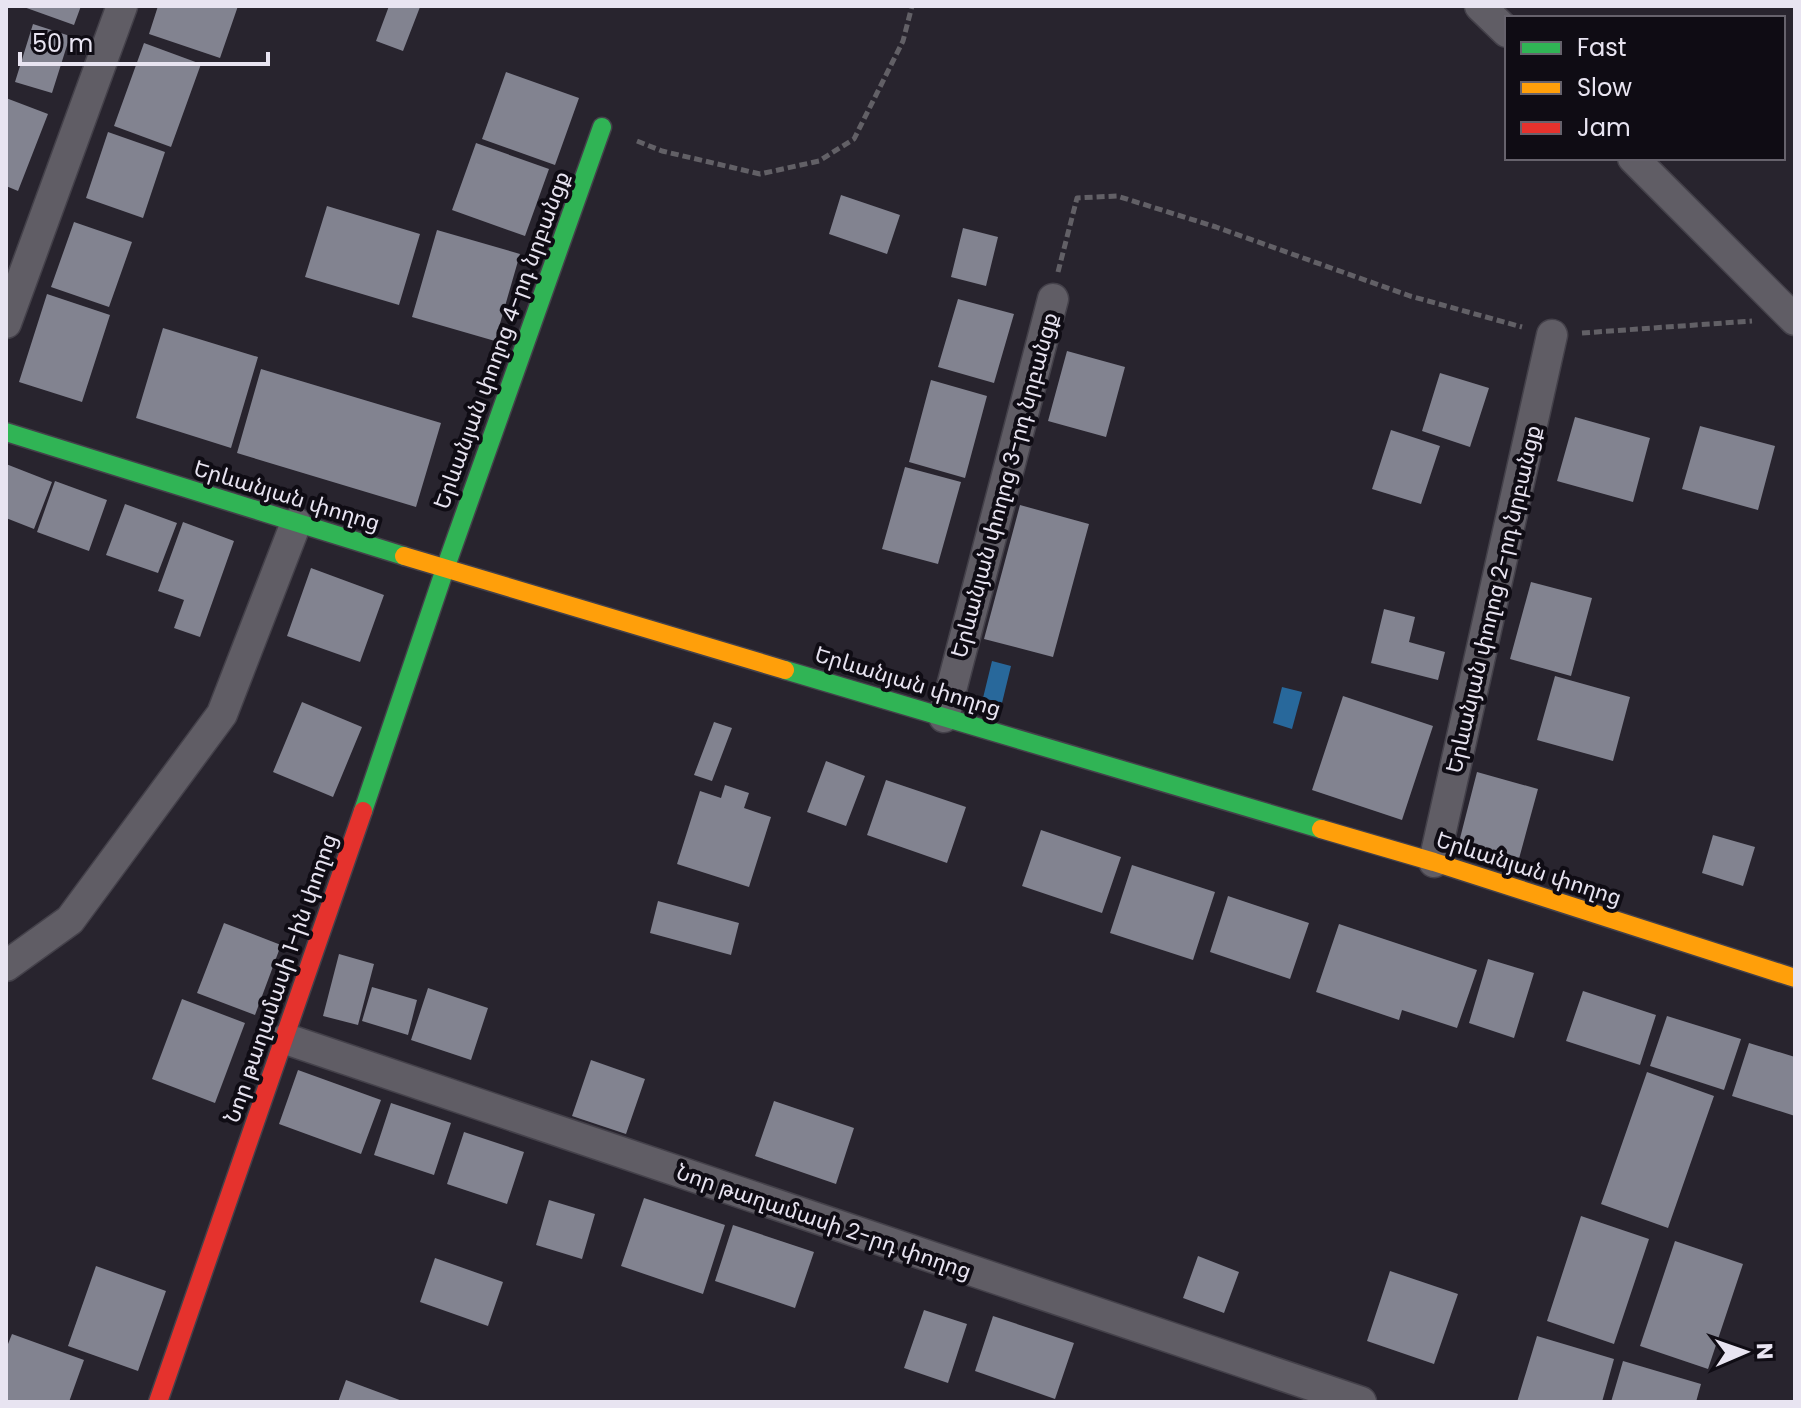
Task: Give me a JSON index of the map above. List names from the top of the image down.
{
  "streets": {
    "main road": ["Երևանյան փողոց 4-րդ նրբանցք", "Երևանյան փողոց", "Նոր թաղամասի 1-ին փողոց"],
    "street": ["Երևանյան փողոց 3-րդ նրբանցք", "Երևանյան փողոց 2-րդ նրբանցք", "Նոր թաղամասի 2-րդ փողոց"]
  },
  "crossings": [
    ["Երևանյան փողոց 4-րդ նրբանցք", "Երևանյան փողոց"],
    ["Երևանյան փողոց 4-րդ նրբանցք", "Նոր թաղամասի 1-ին փողոց"],
    ["Երևանյան փողոց 3-րդ նրբանցք", "Երևանյան փողոց"],
    ["Երևանյան փողոց", "Երևանյան փողոց 2-րդ նրբանցք"],
    ["Երևանյան փողոց", "Նոր թաղամասի 1-ին փողոց"],
    ["Նոր թաղամասի 1-ին փողոց", "Նոր թաղամասի 2-րդ փողոց"]
  ],
  "legend": ["Fast", "Slow", "Jam"],
  "scale_bar": "50 m",
  "north": "right"
}
